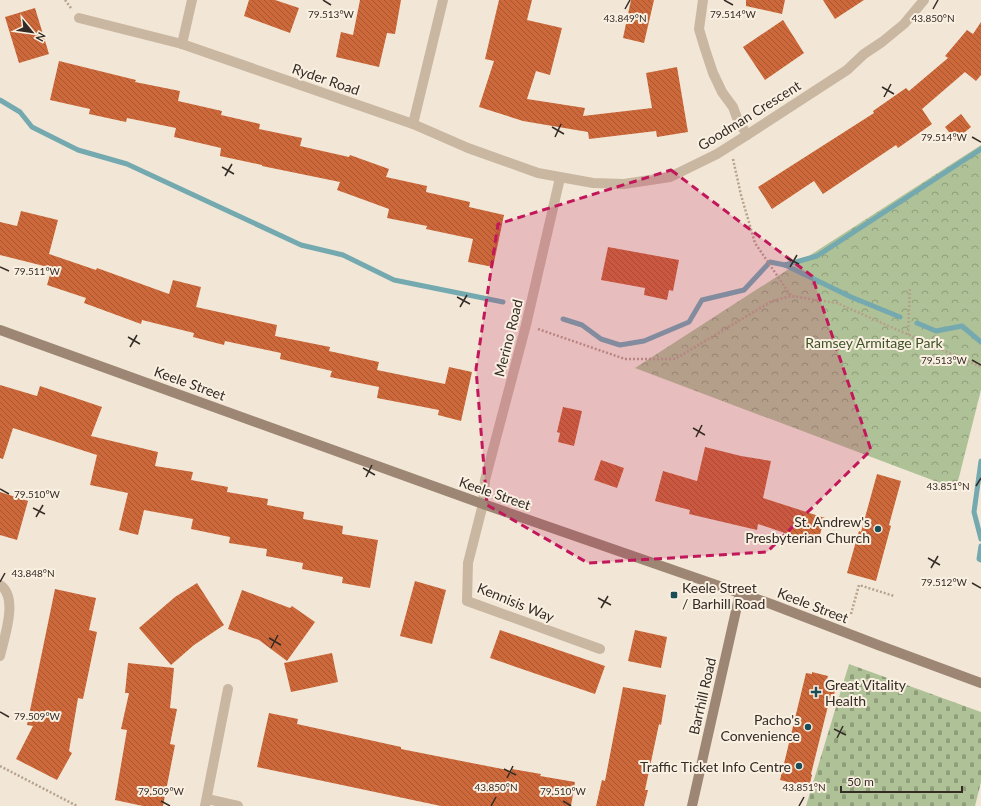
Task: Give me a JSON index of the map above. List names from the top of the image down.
{
  "streets": {
    "main road": ["Keele Street", "Barrhill Road"],
    "street": [
      "Ryder Road",
      "Goodman Crescent",
      "Merino Road",
      "Kennisis Way"
    ]
  },
  "crossings": [
    ["Ryder Road", "Goodman Crescent"],
    ["Ryder Road", "Merino Road"],
    ["Goodman Crescent", "Merino Road"],
    ["Merino Road", "Keele Street"],
    ["Merino Road", "Kennisis Way"],
    ["Keele Street", "Kennisis Way"],
    ["Keele Street", "Barrhill Road"]
  ],
  "parks": ["Ramsey Armitage Park"],
  "places": {
    "other": ["St. Andrew's Presbyterian Church", "Pacho's Convenience", "Traffic Ticket Info Centre"],
    "transit": ["Keele Street / Barhill Road"],
    "health": ["Great Vitality Health"]
  },
  "scale_bar": "50 m",
  "north": "bottom right",
  "coordinates": [
    "79.513°W",
    "79.514°W",
    "43.849°N",
    "43.850°N",
    "79.511°W",
    "43.851°N",
    "79.510°W",
    "43.848°N",
    "79.512°W",
    "79.509°W"
  ]
}
